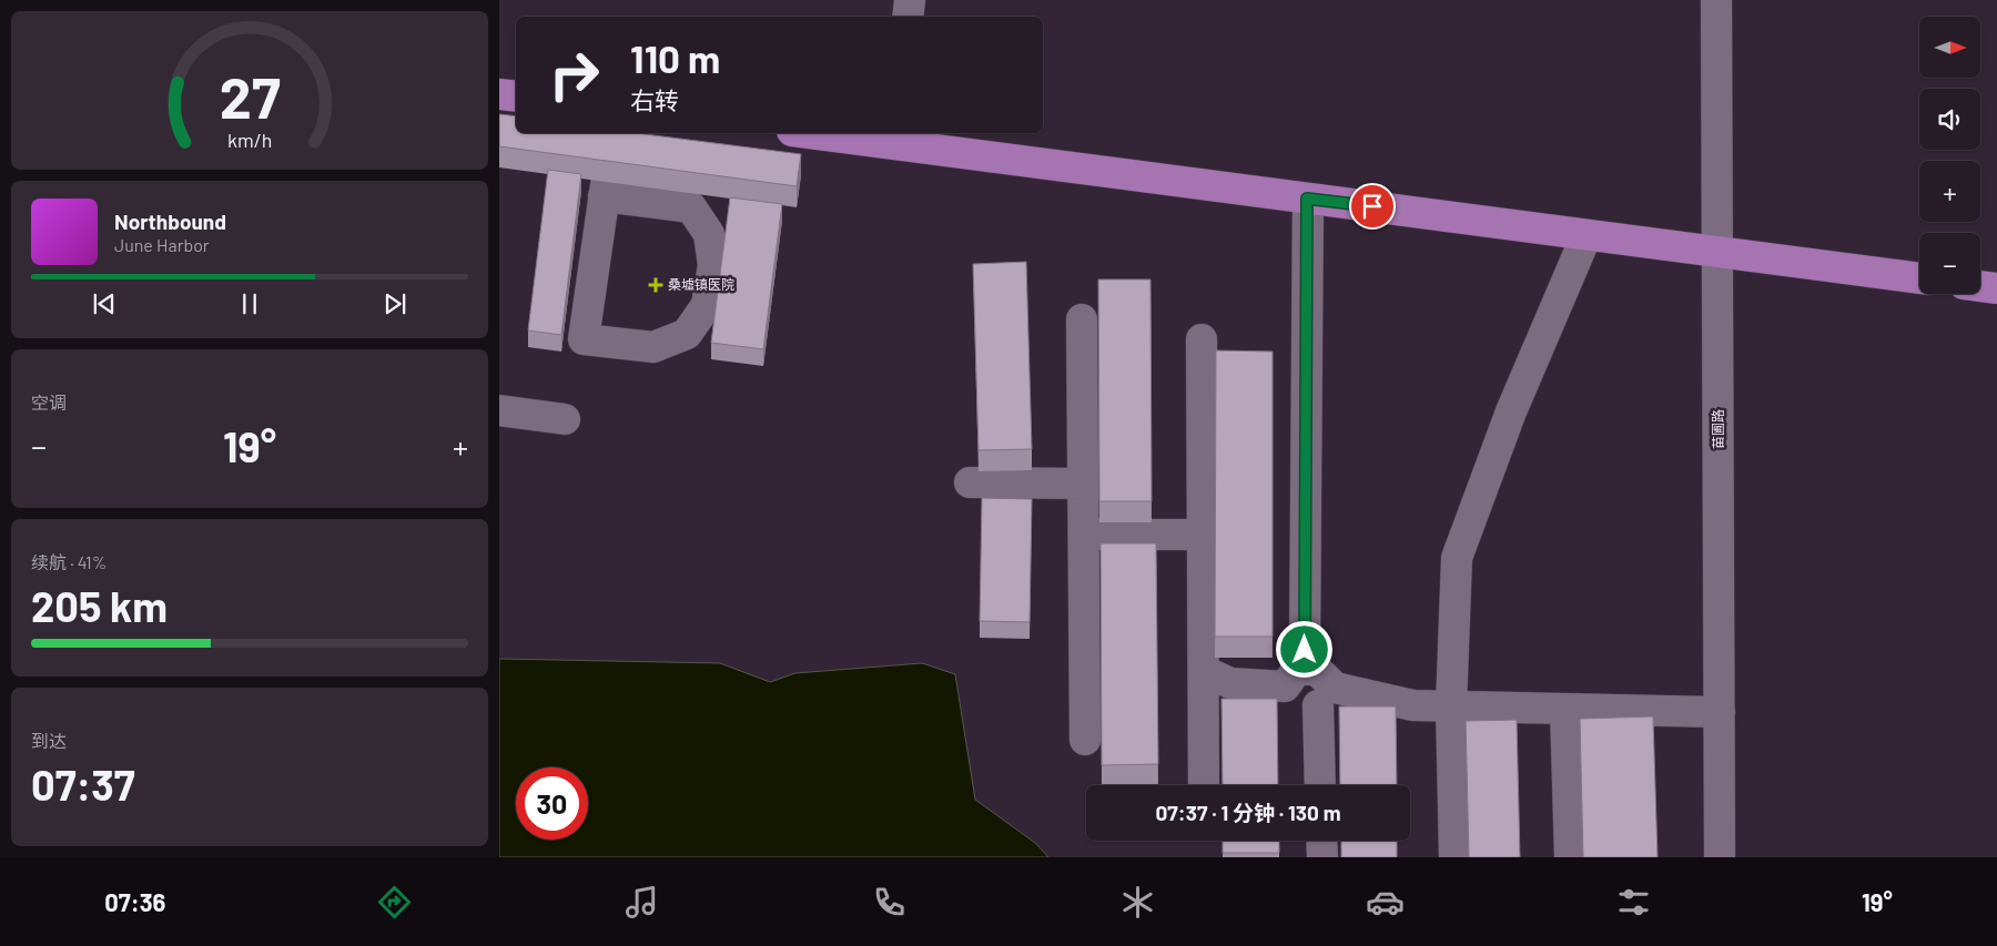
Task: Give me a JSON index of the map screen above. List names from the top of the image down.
{
  "streets": {
    "street": ["苗圃路"]
  },
  "places": {
    "health": ["桑墟镇医院"]
  },
  "north": "right",
  "page": {
    "map_buttons": ["+", "−"],
    "turn": ["110 m", "右转"],
    "song": ["Northbound", "June Harbor"],
    "tile": [
      "空调",
      ["续航 · 41%", "205 km"],
      ["到达", "07:37"]
    ],
    "heat": ["−", "19°", "+"],
    "limit": "30",
    "trip": "07:37 · 1 分钟 · 130 m",
    "tabs": ["07:36", "19°"],
    "gauge": ["27", "km/h"]
  }
}
